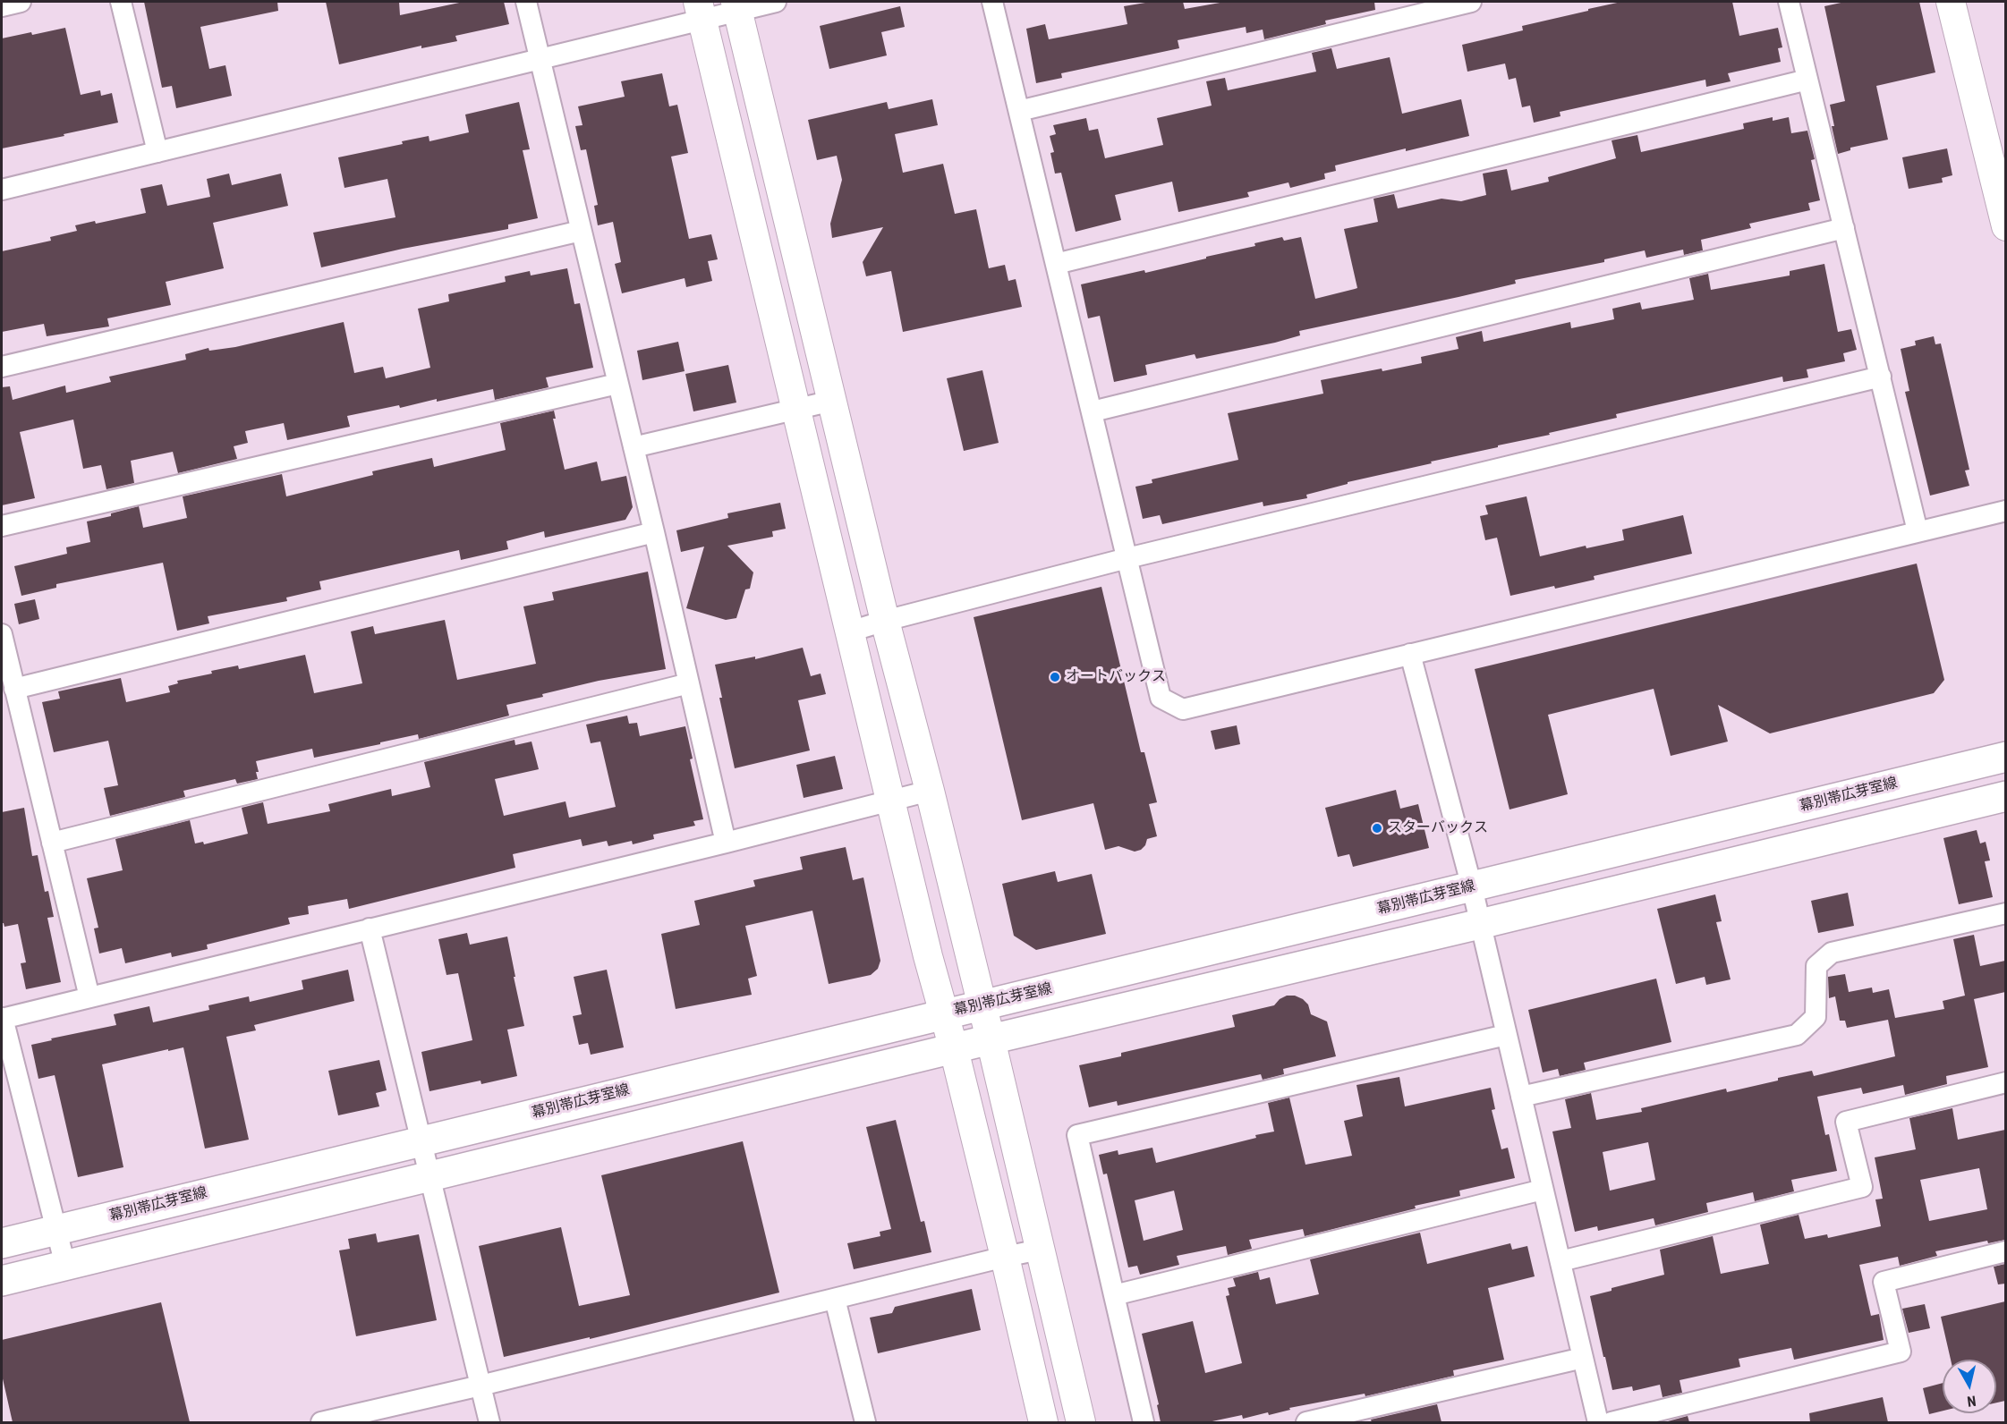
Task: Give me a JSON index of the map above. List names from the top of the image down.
{
  "streets": {
    "main road": ["幕別帯広芽室線"]
  },
  "places": ["オートバックス", "スターバックス"],
  "north": "bottom"
}
